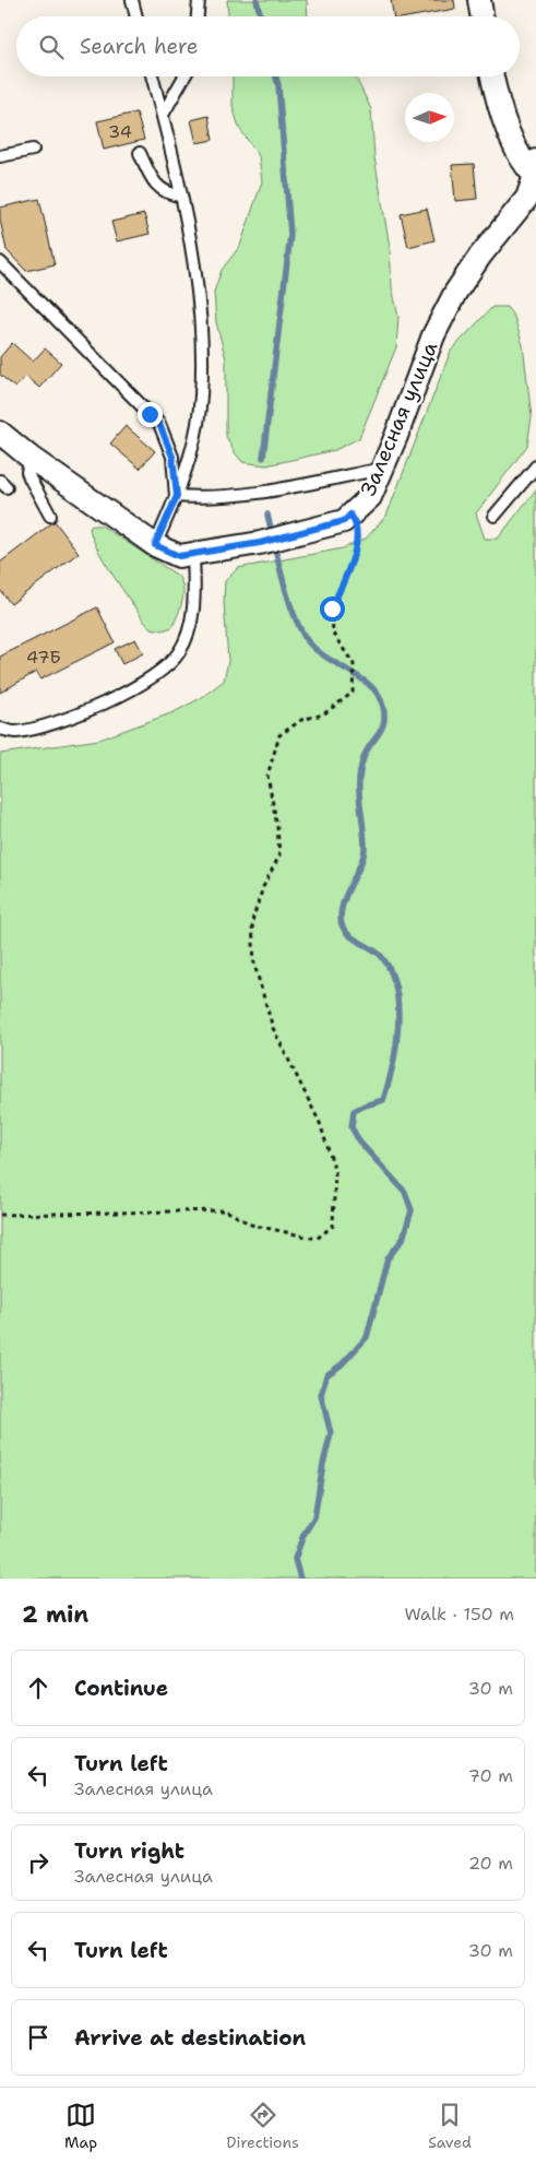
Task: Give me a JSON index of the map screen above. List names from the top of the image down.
{
  "streets": {
    "street": ["Залесная улица"]
  },
  "house_numbers": ["34", "47Б"],
  "north": "right",
  "page": {
    "search": "Search here",
    "heading": ["2 min", "Walk · 150 m"],
    "list": [
      ["Continue", "30 m"],
      ["Turn left", "Залесная улица", "70 m"],
      ["Turn right", "Залесная улица", "20 m"],
      ["Turn left", "30 m"],
      "Arrive at destination"
    ],
    "nav": ["Map", "Directions", "Saved"]
  }
}
